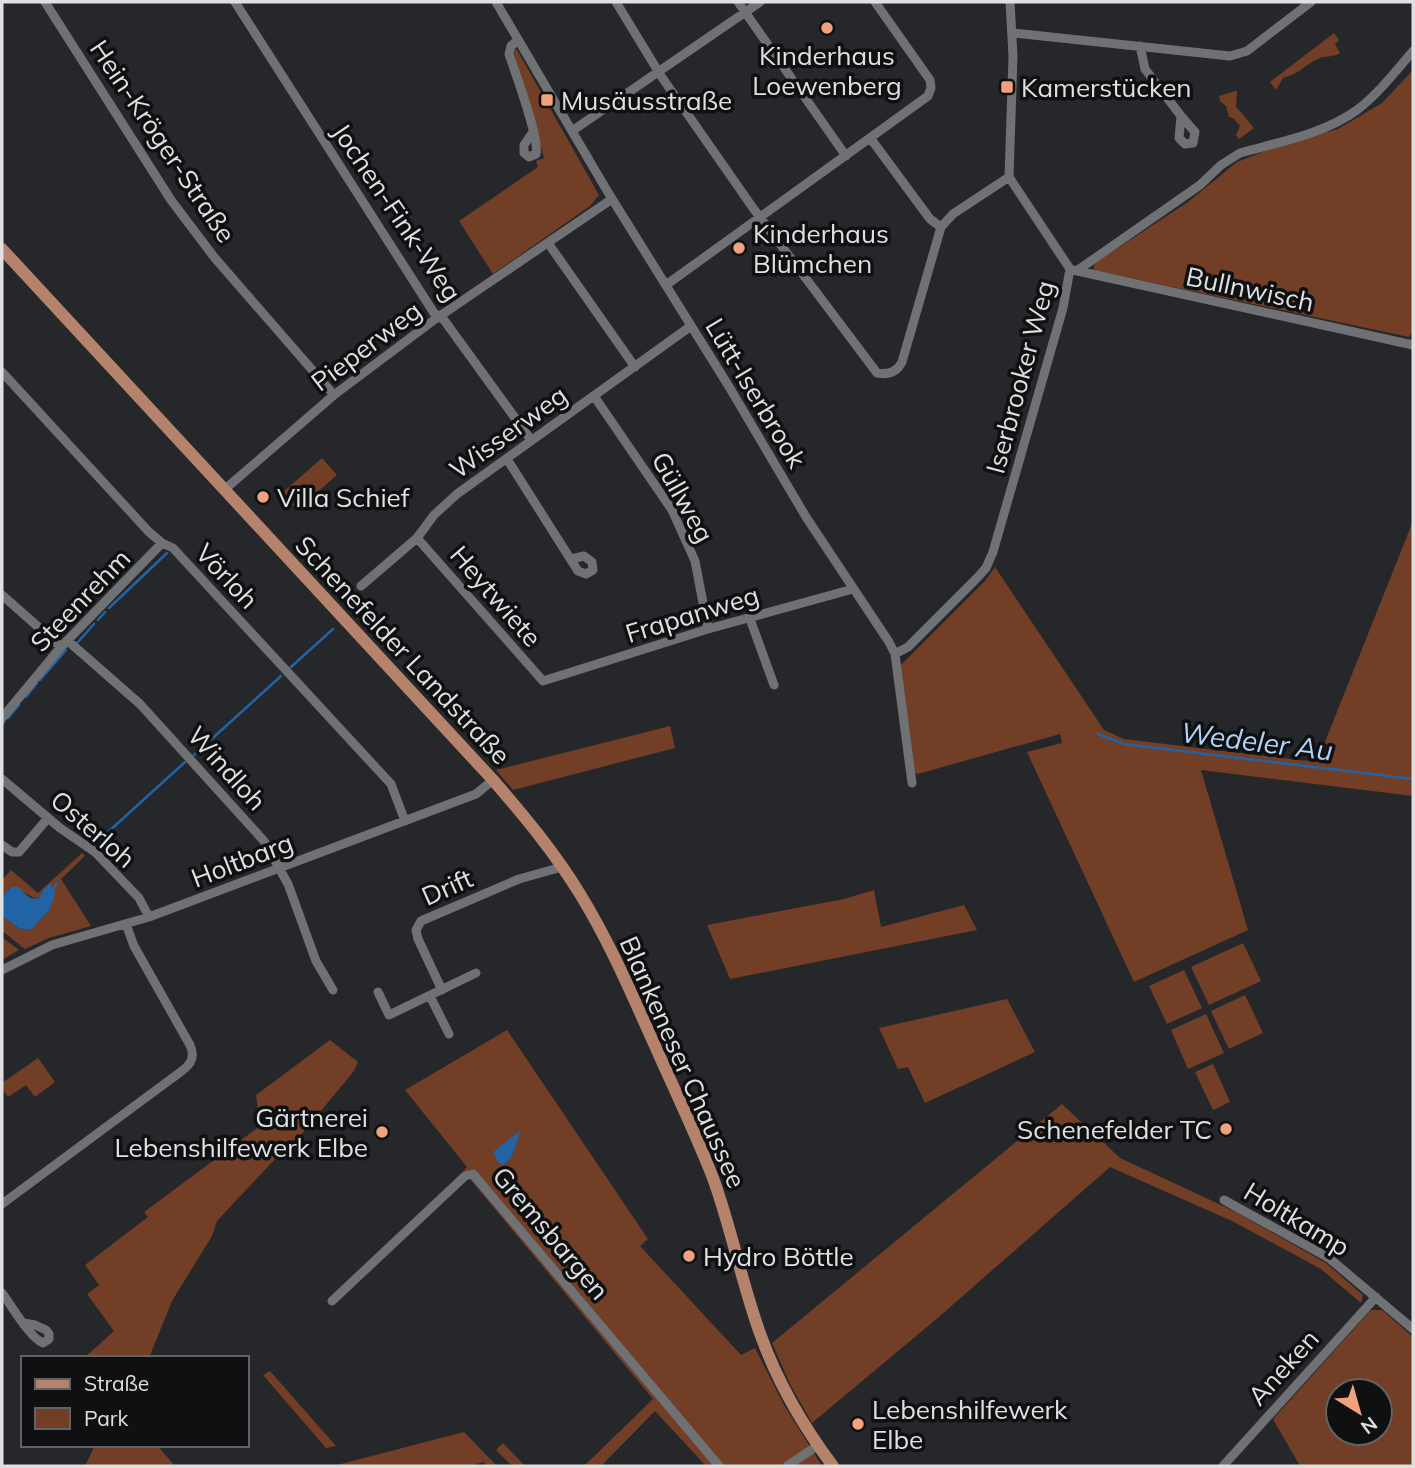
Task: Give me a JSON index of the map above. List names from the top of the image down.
{
  "streets": {
    "main road": ["Schenefelder Landstraße", "Blankeneser Chaussee"],
    "street": [
      "Hein-Kröger-Straße",
      "Jochen-Fink-Weg",
      "Bullnwisch",
      "Pieperweg",
      "Iserbrooker Weg",
      "Lütt-Iserbrook",
      "Wisserweg",
      "Güllweg",
      "Vörloh",
      "Heytwiete",
      "Steenrehm",
      "Frapanweg",
      "Windloh",
      "Osterloh",
      "Holtbarg",
      "Drift",
      "Holtkamp",
      "Gremsbargen",
      "Aneken"
    ]
  },
  "crossings": [
    ["Hein-Kröger-Straße", "Pieperweg"],
    ["Jochen-Fink-Weg", "Pieperweg"],
    ["Jochen-Fink-Weg", "Wisserweg"],
    ["Bullnwisch", "Iserbrooker Weg"],
    ["Pieperweg", "Lütt-Iserbrook"],
    ["Pieperweg", "Schenefelder Landstraße"],
    ["Iserbrooker Weg", "Lütt-Iserbrook"],
    ["Lütt-Iserbrook", "Wisserweg"],
    ["Lütt-Iserbrook", "Frapanweg"],
    ["Wisserweg", "Güllweg"],
    ["Wisserweg", "Heytwiete"],
    ["Güllweg", "Frapanweg"],
    ["Vörloh", "Steenrehm"],
    ["Vörloh", "Holtbarg"],
    ["Heytwiete", "Frapanweg"],
    ["Steenrehm", "Windloh"],
    ["Schenefelder Landstraße", "Holtbarg"],
    ["Schenefelder Landstraße", "Blankeneser Chaussee"],
    ["Windloh", "Holtbarg"],
    ["Osterloh", "Holtbarg"],
    ["Drift", "Blankeneser Chaussee"],
    ["Holtkamp", "Aneken"]
  ],
  "water": ["Wedeler Au"],
  "places": {
    "other": [
      "Kinderhaus Loewenberg",
      "Kinderhaus Blümchen",
      "Villa Schief",
      "Schenefelder TC",
      "Gärtnerei Lebenshilfewerk Elbe",
      "Hydro Böttle",
      "Lebenshilfewerk Elbe"
    ],
    "transit": ["Kamerstücken", "Musäusstraße"]
  },
  "legend": ["Straße", "Park"],
  "north": "bottom right"
}
